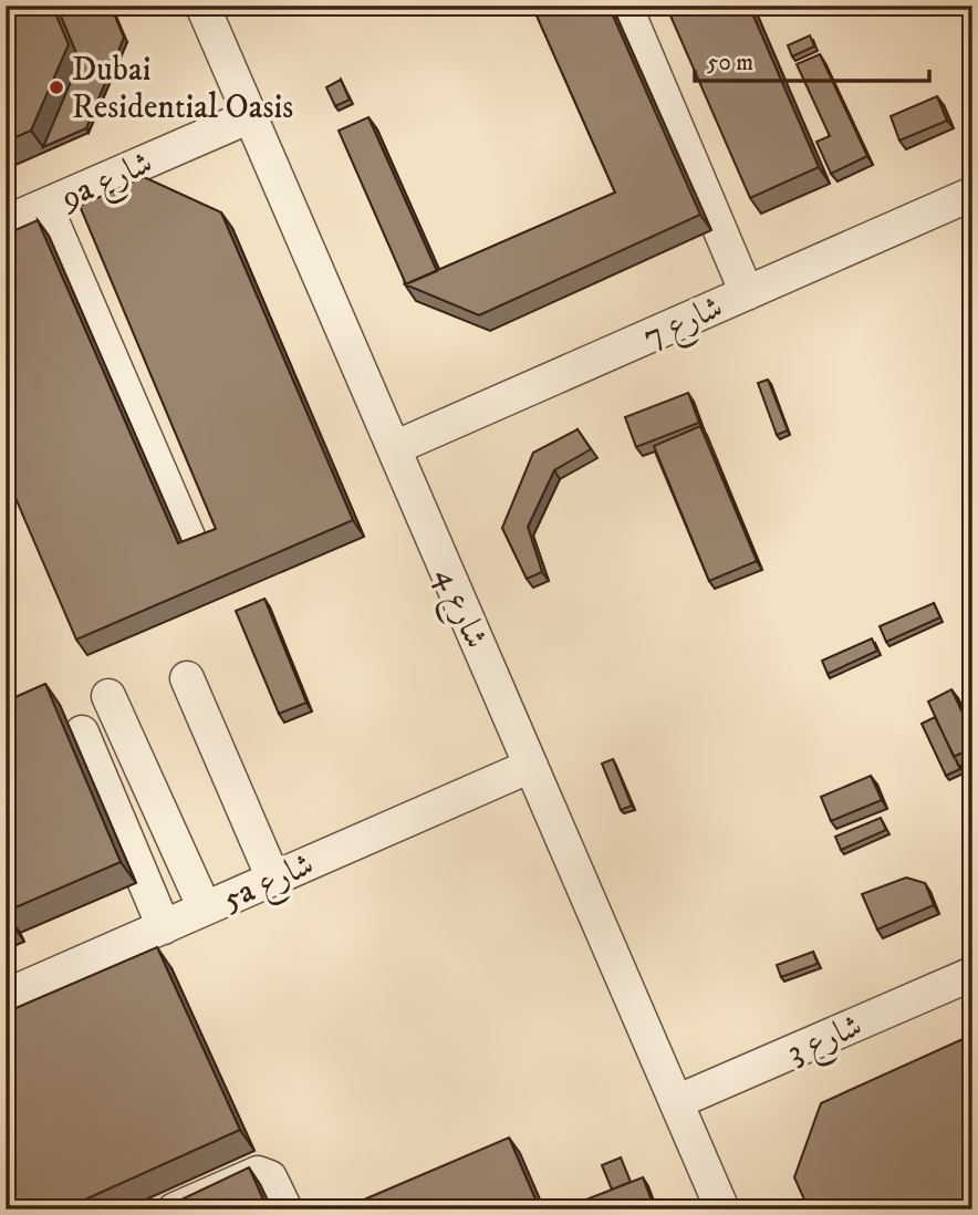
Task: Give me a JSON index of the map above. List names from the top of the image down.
{
  "streets": {
    "street": [
      "9a شارع",
      "شارع 7",
      "شارع 4",
      "5a شارع",
      "شارع 3"
    ]
  },
  "crossings": [
    ["9a شارع", "شارع 4"],
    ["شارع 7", "شارع 4"],
    ["شارع 4", "5a شارع"],
    ["شارع 4", "شارع 3"]
  ],
  "places": ["Dubai Residential Oasis"],
  "scale_bar": "50 m"
}
